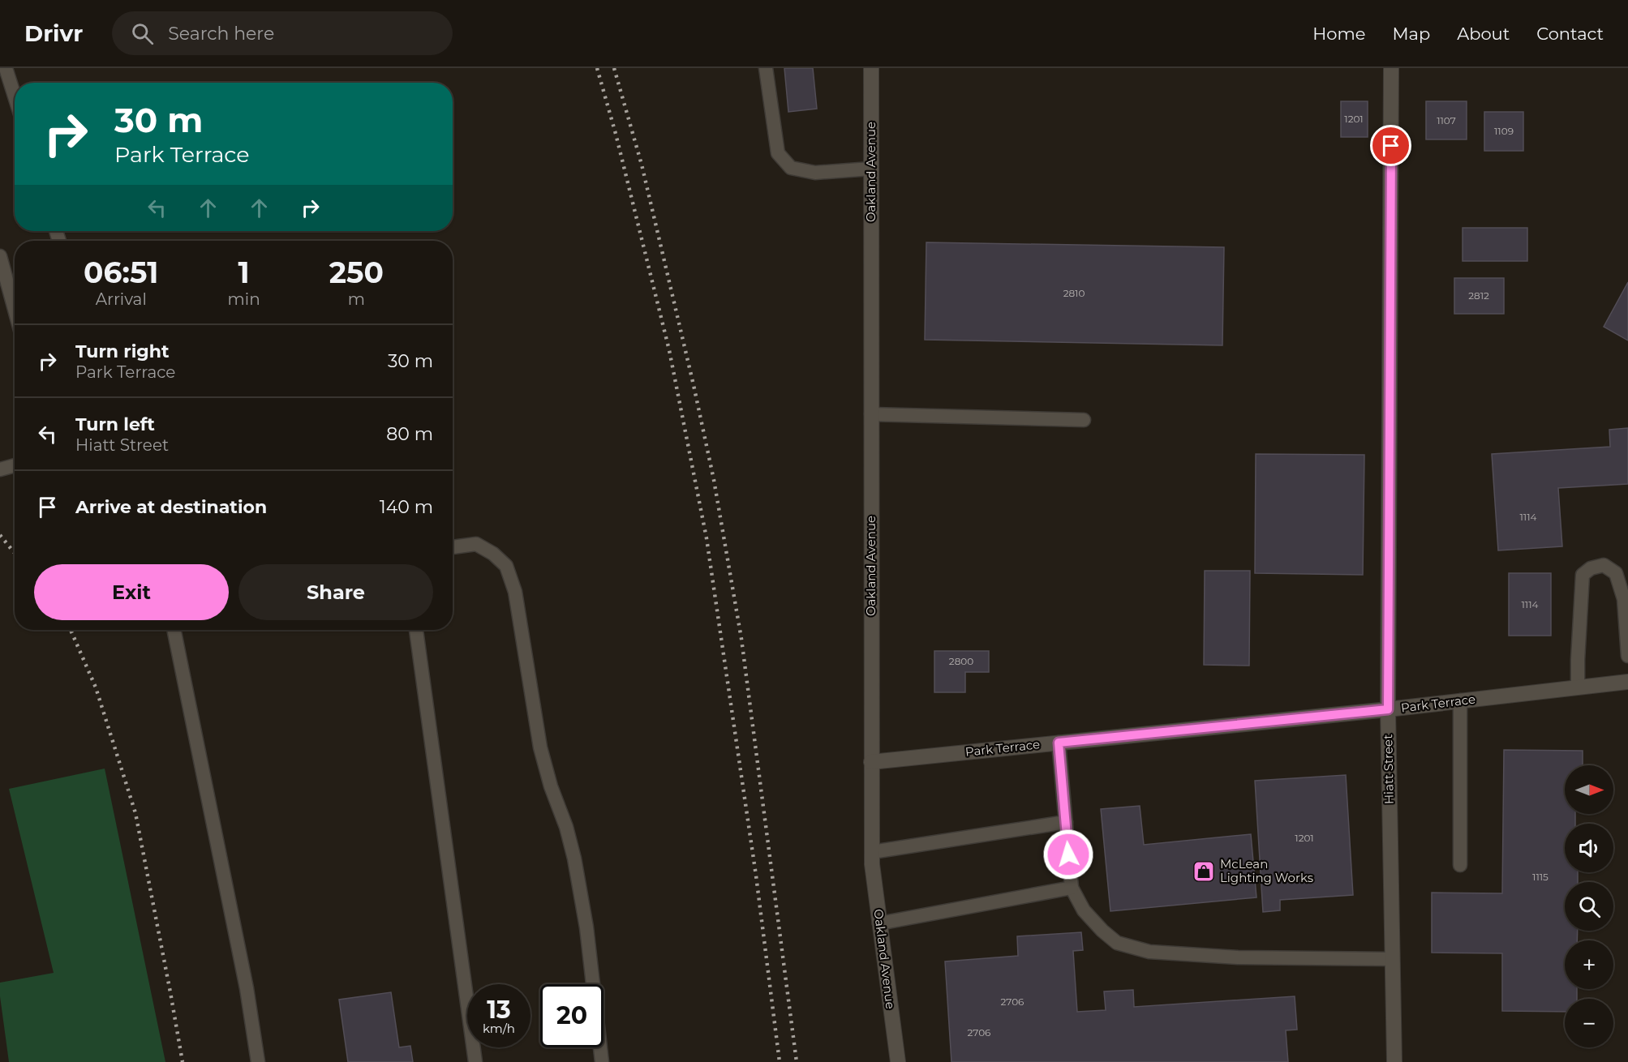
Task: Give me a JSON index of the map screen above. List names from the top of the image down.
{
  "streets": {
    "street": ["Oakland Avenue", "Park Terrace", "Hiatt Street"]
  },
  "crossings": [
    ["Oakland Avenue", "Park Terrace"],
    ["Park Terrace", "Hiatt Street"]
  ],
  "places": {
    "shop": ["McLean Lighting Works"]
  },
  "house_numbers": [
    "1201",
    "1107",
    "1109",
    "2810",
    "2812",
    "1114",
    "1114",
    "2800",
    "1201",
    "1115",
    "2706",
    "2706"
  ],
  "north": "right",
  "page": {
    "header": "Drivr",
    "search": "Search here",
    "nav": [
      "Home",
      "Map",
      "About",
      "Contact"
    ],
    "turn": ["30 m", "Park Terrace"],
    "eta": [
      "06:51",
      "Arrival",
      "1",
      "min",
      "250",
      "m"
    ],
    "list": [
      {
        "name": "Turn right",
        "note": "Park Terrace",
        "value": "30 m"
      },
      {
        "name": "Turn left",
        "note": "Hiatt Street",
        "value": "80 m"
      },
      {
        "name": "Arrive at destination",
        "value": "140 m"
      }
    ],
    "buttons": ["Exit", "Share"],
    "map_buttons": ["+", "−"],
    "speed": "13 km/h",
    "limit": "20"
  }
}
